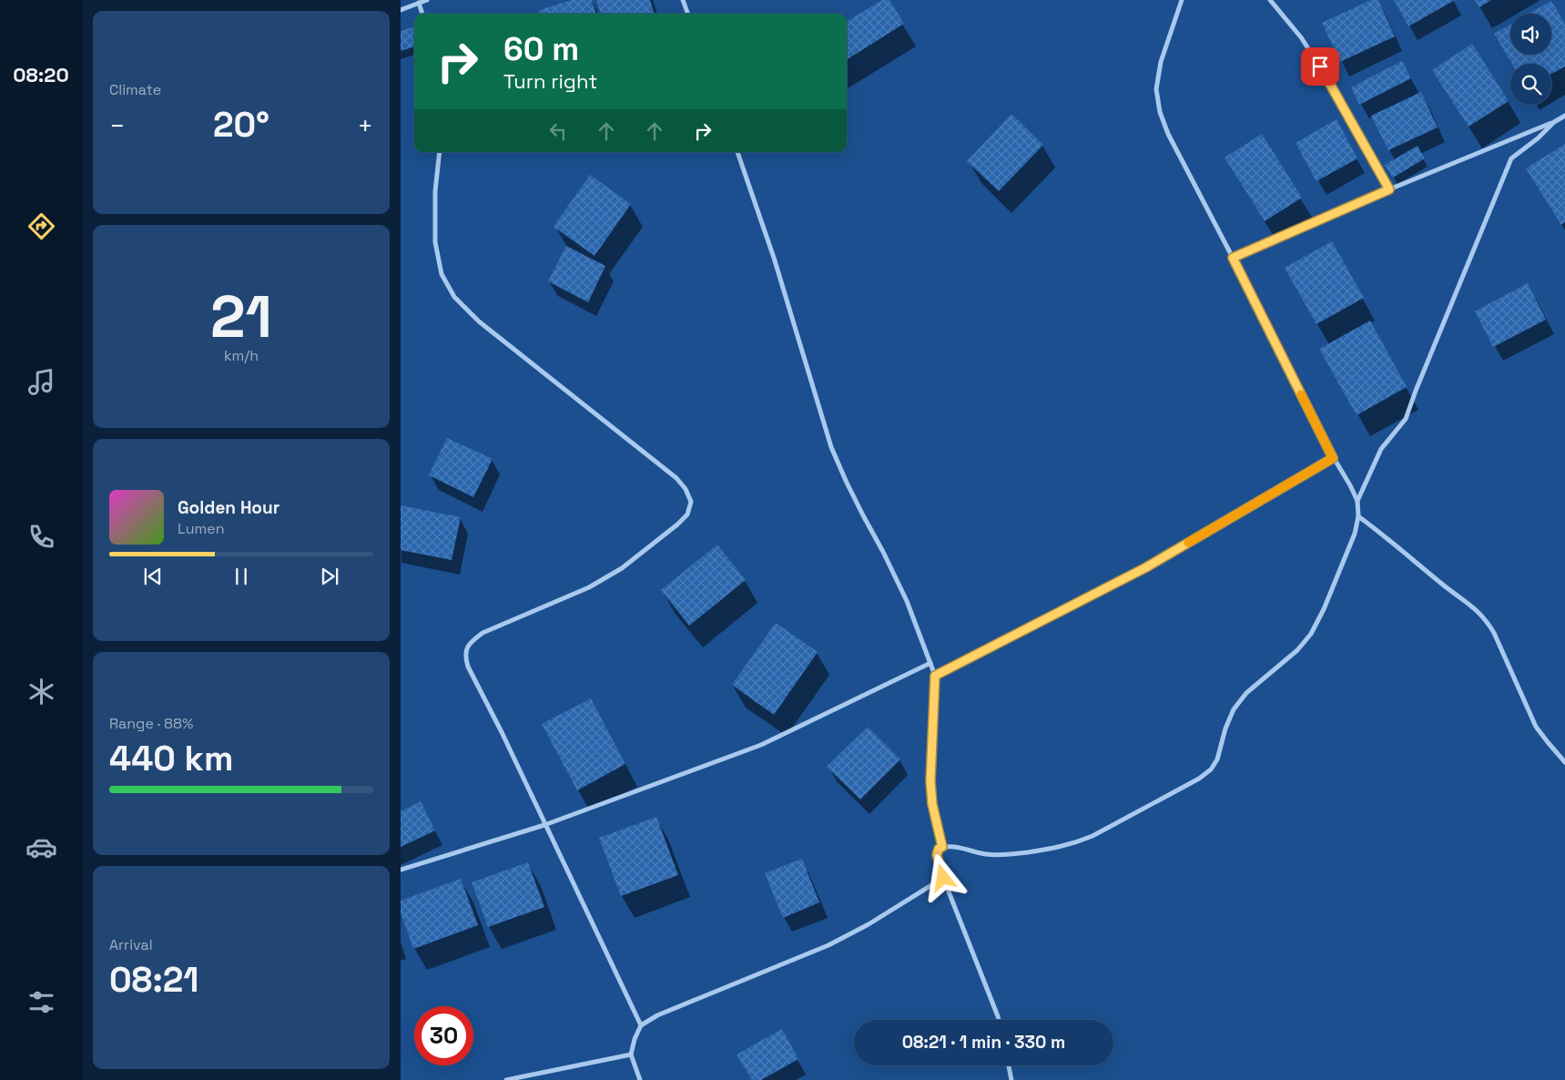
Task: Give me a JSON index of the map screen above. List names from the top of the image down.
{
  "page": {
    "tabs": "08:20",
    "tile": [
      "Climate",
      ["21", "km/h"],
      ["Range · 88%", "440 km"],
      ["Arrival", "08:21"]
    ],
    "turn": ["60 m", "Turn right"],
    "heat": ["−", "20°", "+"],
    "song": ["Golden Hour", "Lumen"],
    "limit": "30",
    "trip": "08:21 · 1 min · 330 m"
  }
}
